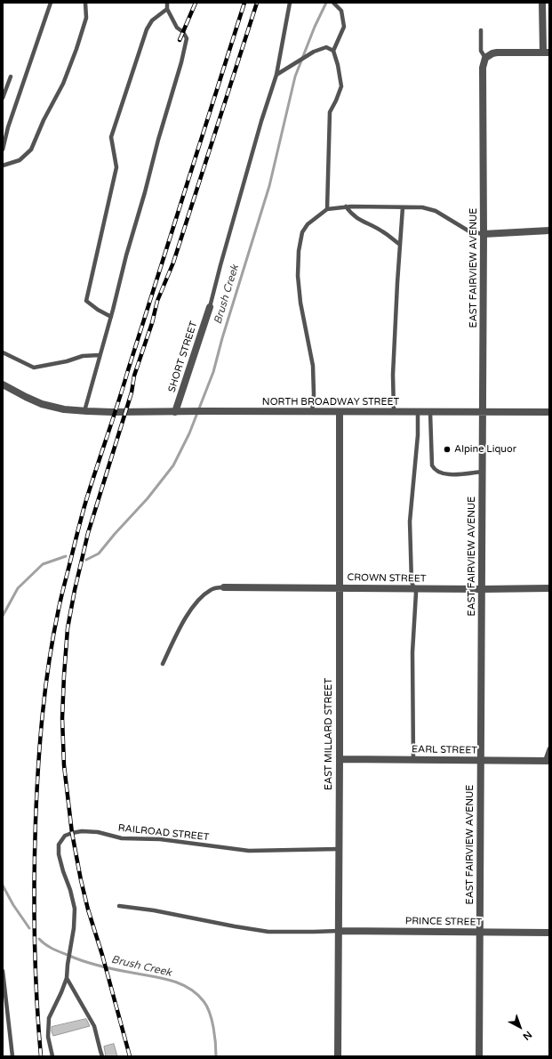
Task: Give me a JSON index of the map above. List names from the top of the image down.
{
  "streets": {
    "street": [
      "EAST FAIRVIEW AVENUE",
      "SHORT STREET",
      "NORTH BROADWAY STREET",
      "CROWN STREET",
      "EAST MILLARD STREET",
      "EARL STREET",
      "PRINCE STREET"
    ],
    "lane": ["RAILROAD STREET"]
  },
  "crossings": [
    ["EAST FAIRVIEW AVENUE", "NORTH BROADWAY STREET"],
    ["EAST FAIRVIEW AVENUE", "CROWN STREET"],
    ["EAST FAIRVIEW AVENUE", "EARL STREET"],
    ["EAST FAIRVIEW AVENUE", "PRINCE STREET"],
    ["SHORT STREET", "NORTH BROADWAY STREET"],
    ["NORTH BROADWAY STREET", "EAST MILLARD STREET"],
    ["CROWN STREET", "EAST MILLARD STREET"],
    ["EAST MILLARD STREET", "EARL STREET"],
    ["EAST MILLARD STREET", "RAILROAD STREET"],
    ["EAST MILLARD STREET", "PRINCE STREET"]
  ],
  "water": ["Brush Creek"],
  "places": ["Alpine Liquor"],
  "north": "bottom right"
}
